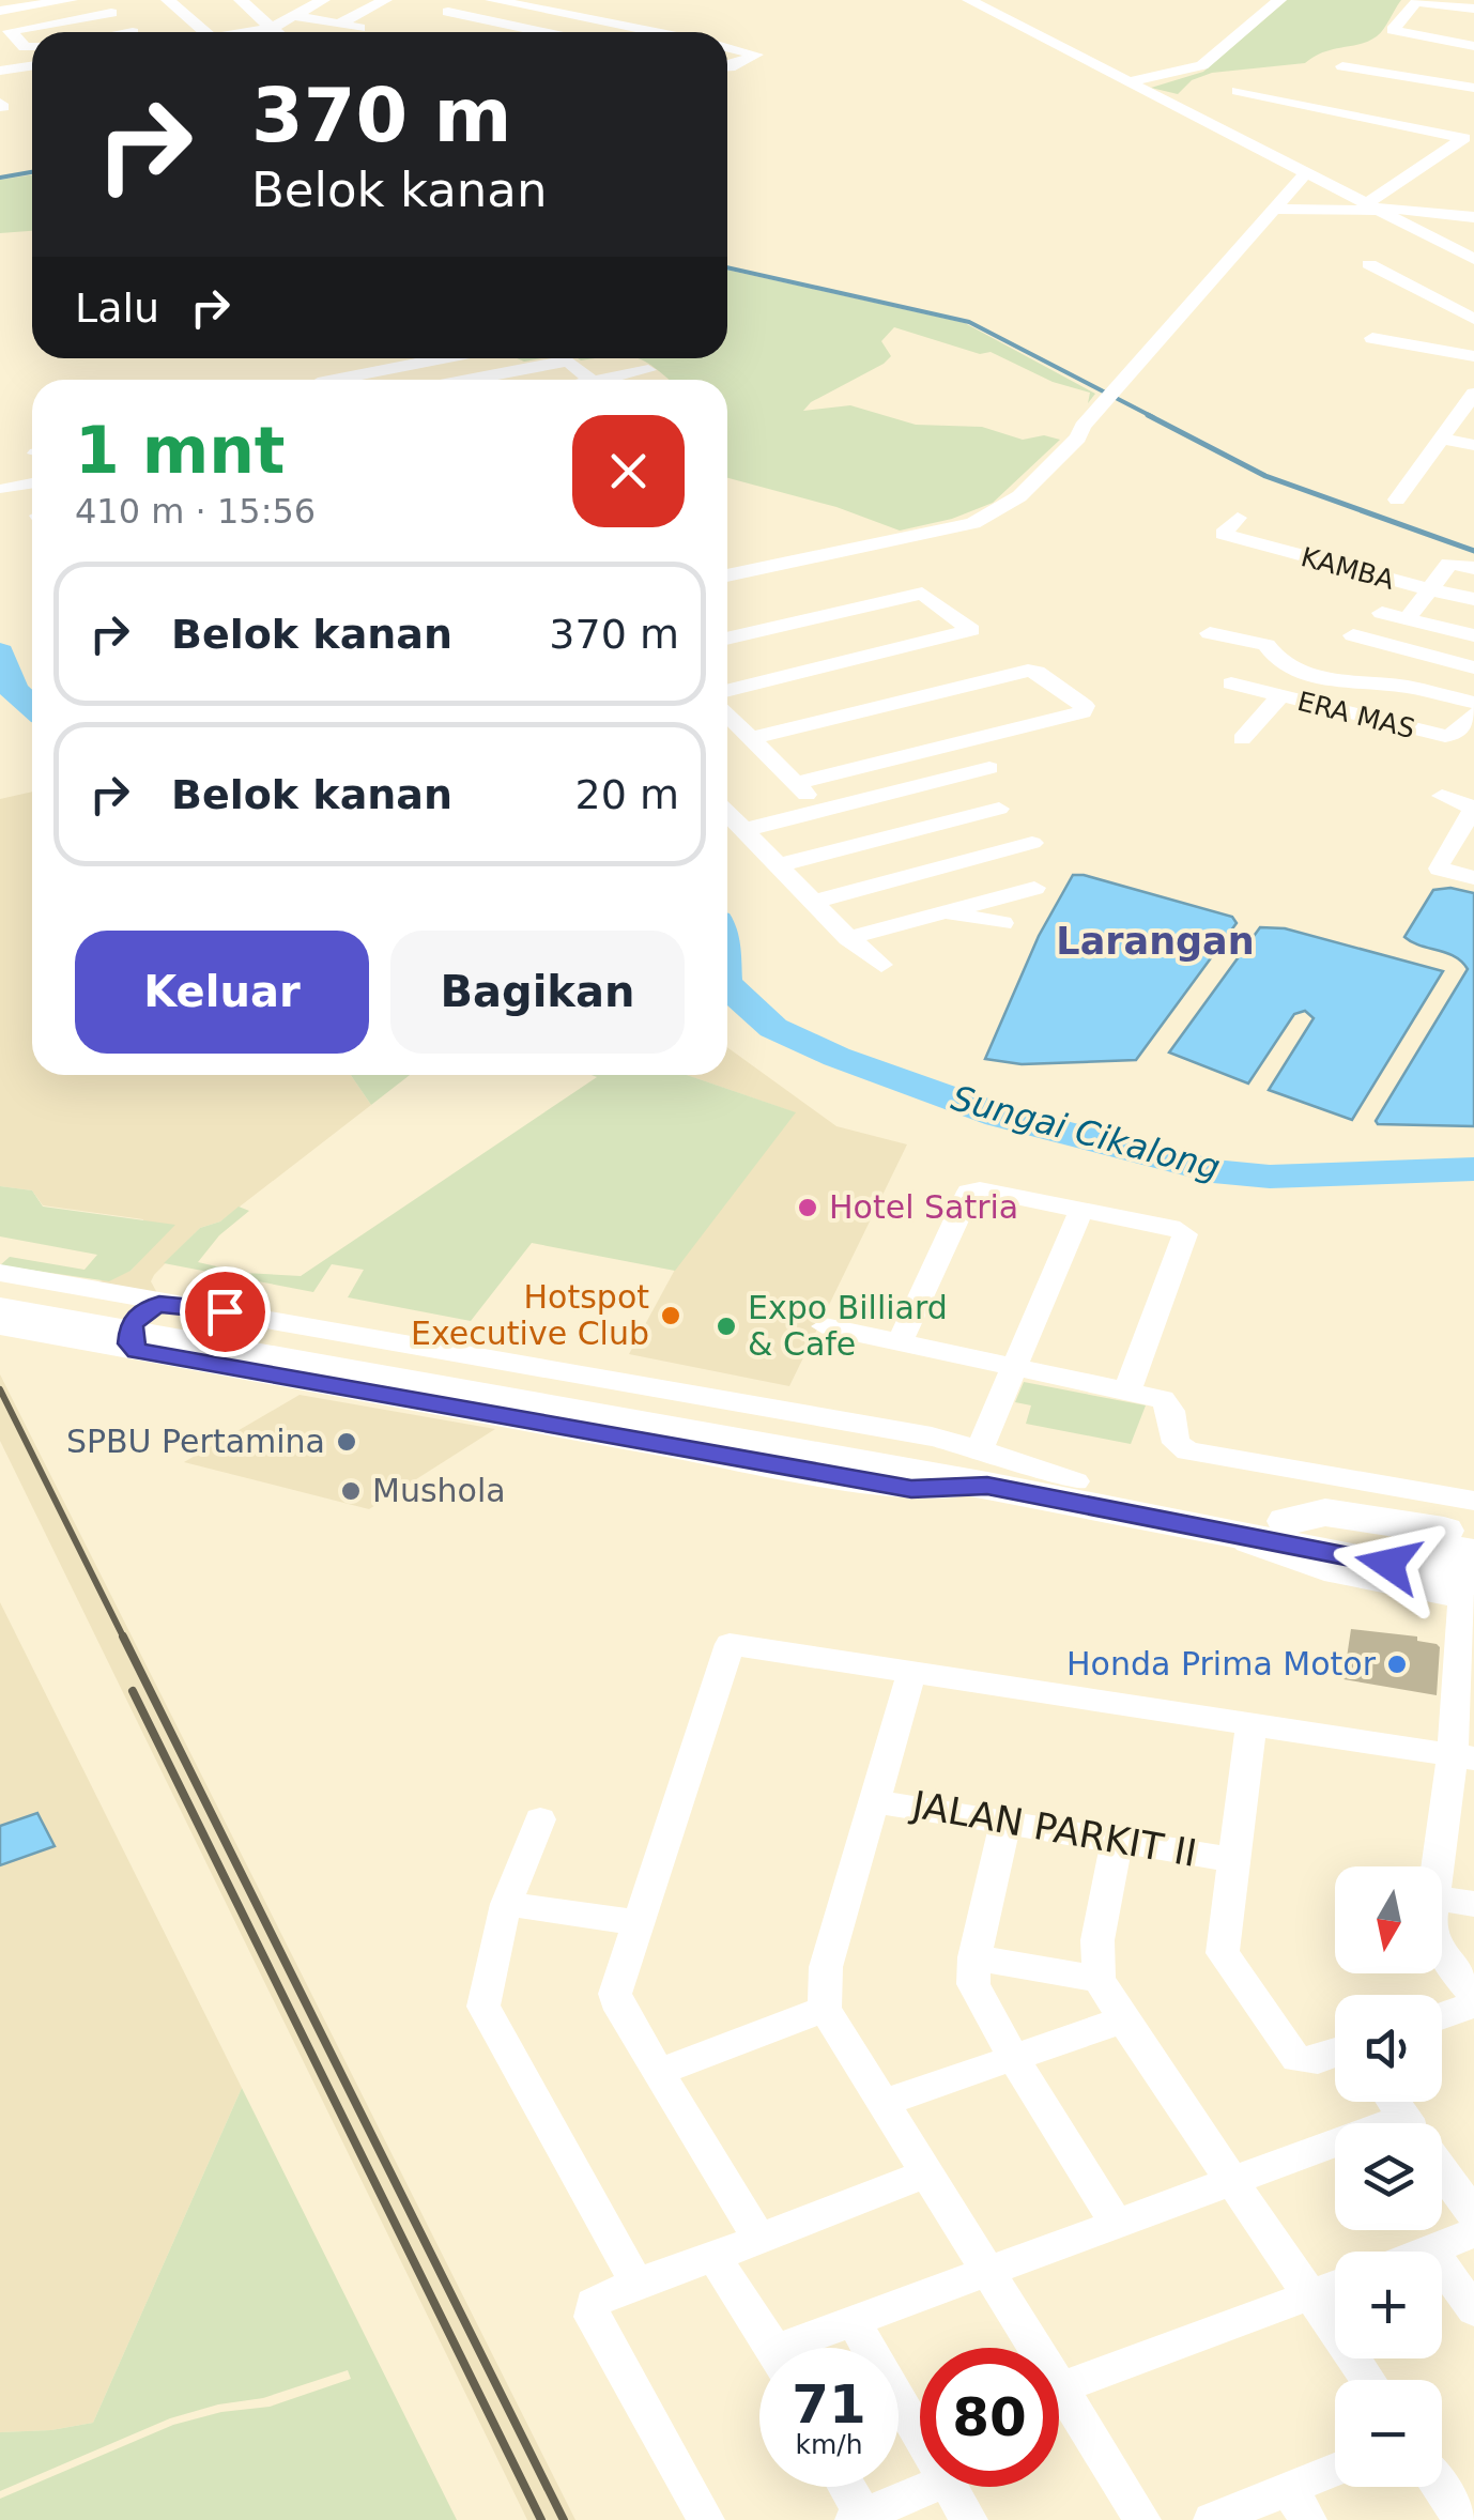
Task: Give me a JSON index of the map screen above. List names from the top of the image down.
{
  "streets": {
    "street": ["KAMBA", "ERA MAS", "JALAN PARKIT II"]
  },
  "districts": ["Larangan"],
  "water": ["Sungai Cikalong"],
  "places": [
    "Hotel Satria",
    "Hotspot Executive Club",
    "Expo Billiard & Cafe",
    "SPBU Pertamina",
    "Mushola",
    "Honda Prima Motor"
  ],
  "north": "bottom",
  "page": {
    "turn": ["370 m", "Belok kanan"],
    "then": "Lalu",
    "heading": ["1 mnt", "410 m · 15:56"],
    "list": [
      {
        "name": "Belok kanan",
        "value": "370 m"
      },
      {
        "name": "Belok kanan",
        "value": "20 m"
      }
    ],
    "buttons": ["Keluar", "Bagikan"],
    "map_buttons": ["+", "−"],
    "speed": "71 km/h",
    "limit": "80"
  }
}
